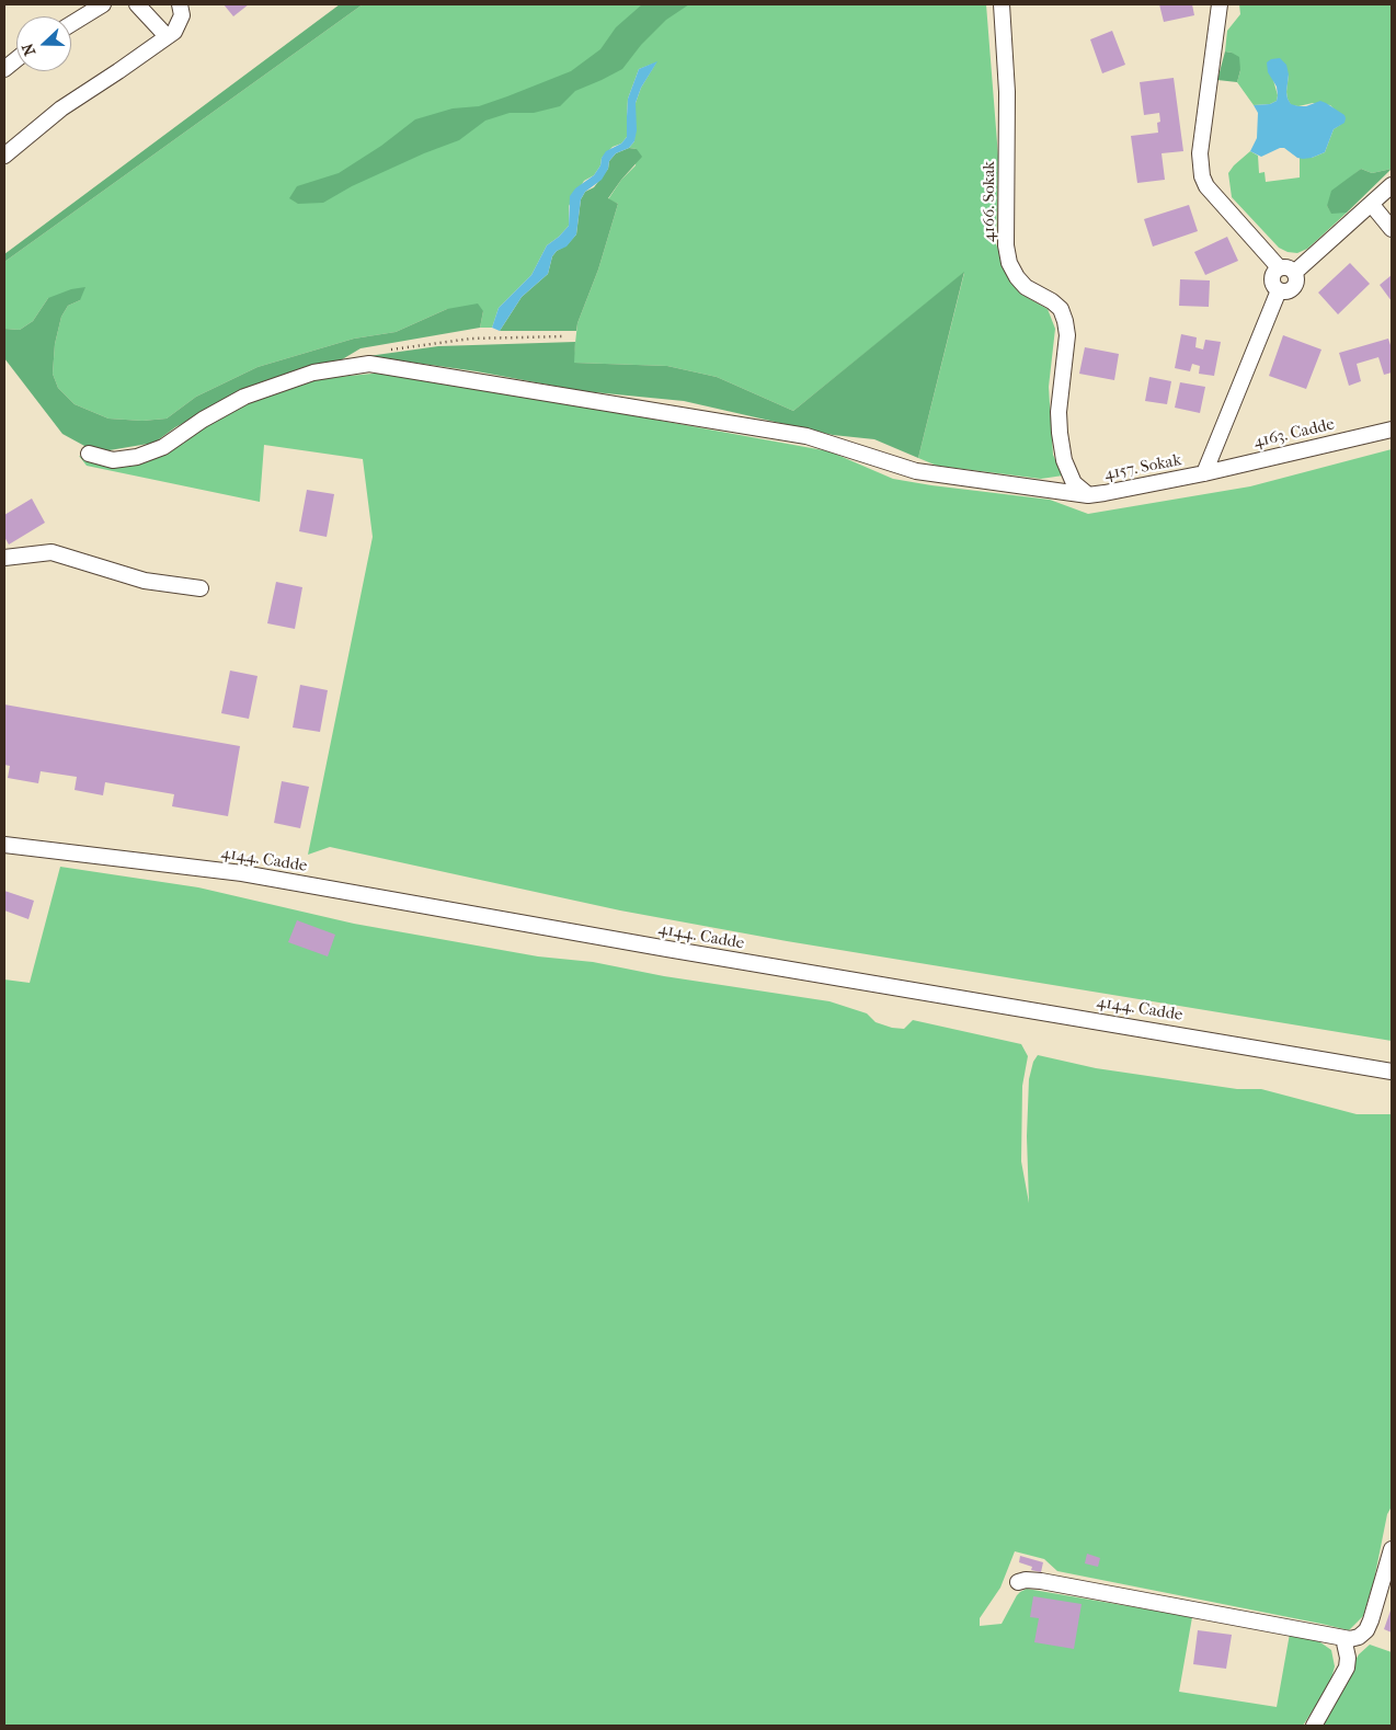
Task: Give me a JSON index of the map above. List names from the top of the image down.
{
  "streets": {
    "street": [
      "4166. Sokak",
      "4163. Cadde",
      "4157. Sokak",
      "4144. Cadde"
    ]
  },
  "crossings": [
    ["4166. Sokak", "4157. Sokak"],
    ["4163. Cadde", "4157. Sokak"]
  ],
  "north": "left"
}
